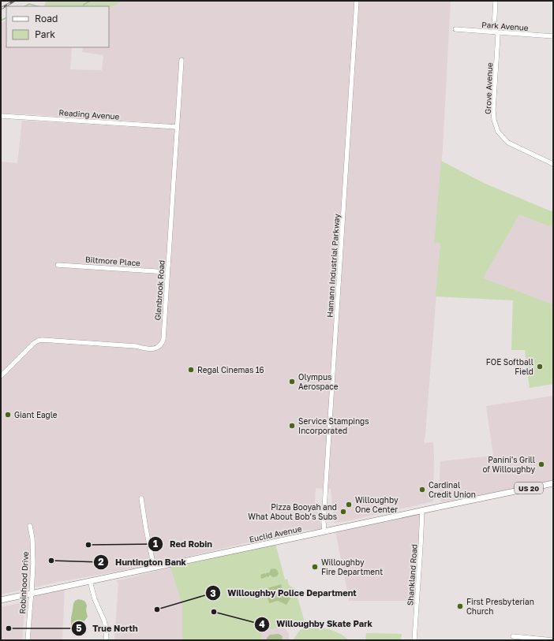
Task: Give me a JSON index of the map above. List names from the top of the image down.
{
  "streets": {
    "main road": ["US 20", "Euclid Avenue"],
    "street": [
      "Park Avenue",
      "Grove Avenue",
      "Reading Avenue",
      "Biltmore Place",
      "Hamann Industrial Parkway",
      "Glenbrook Road",
      "Shankland Road",
      "Robinhood Drive"
    ]
  },
  "crossings": [
    ["Park Avenue", "Grove Avenue"],
    ["Reading Avenue", "Glenbrook Road"],
    ["Biltmore Place", "Glenbrook Road"],
    ["Hamann Industrial Parkway", "Euclid Avenue"],
    ["Euclid Avenue", "Shankland Road"],
    ["Euclid Avenue", "Robinhood Drive"]
  ],
  "places": [
    "FOE Softball Field",
    "Regal Cinemas 16",
    "Olympus Aerospace",
    "Giant Eagle",
    "Service Stampings Incorporated",
    "Panini's Grill of Willoughby",
    "Cardinal Credit Union",
    "Willoughby One Center",
    "Pizza Booyah and What About Bob’s Subs",
    "Red Robin",
    "Huntington Bank",
    "Willoughby Fire Department",
    "First Presbyterian Church",
    "Willoughby Police Department",
    "Willoughby Skate Park",
    "True North"
  ],
  "legend": ["Road", "Park"]
}
